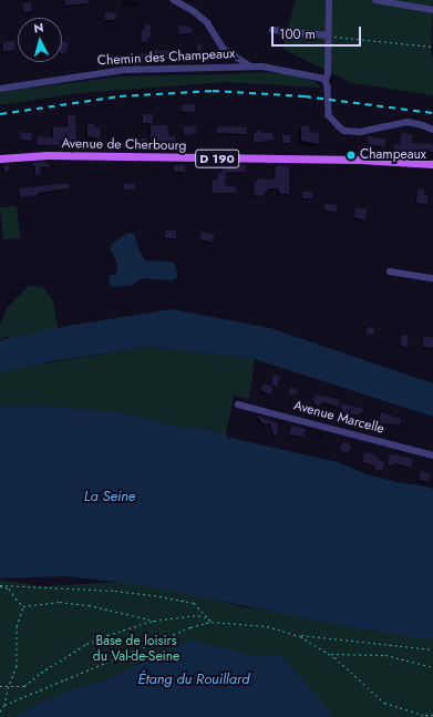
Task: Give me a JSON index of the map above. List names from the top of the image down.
{
  "streets": {
    "main road": ["Avenue de Cherbourg", "D 190"],
    "street": ["Chemin des Champeaux", "Avenue Marcelle"]
  },
  "water": ["La Seine", "Étang du Rouillard"],
  "parks": ["Base de loisirs du Val-de-Seine"],
  "places": ["Champeaux"],
  "scale_bar": "100 m",
  "north": "top"
}
